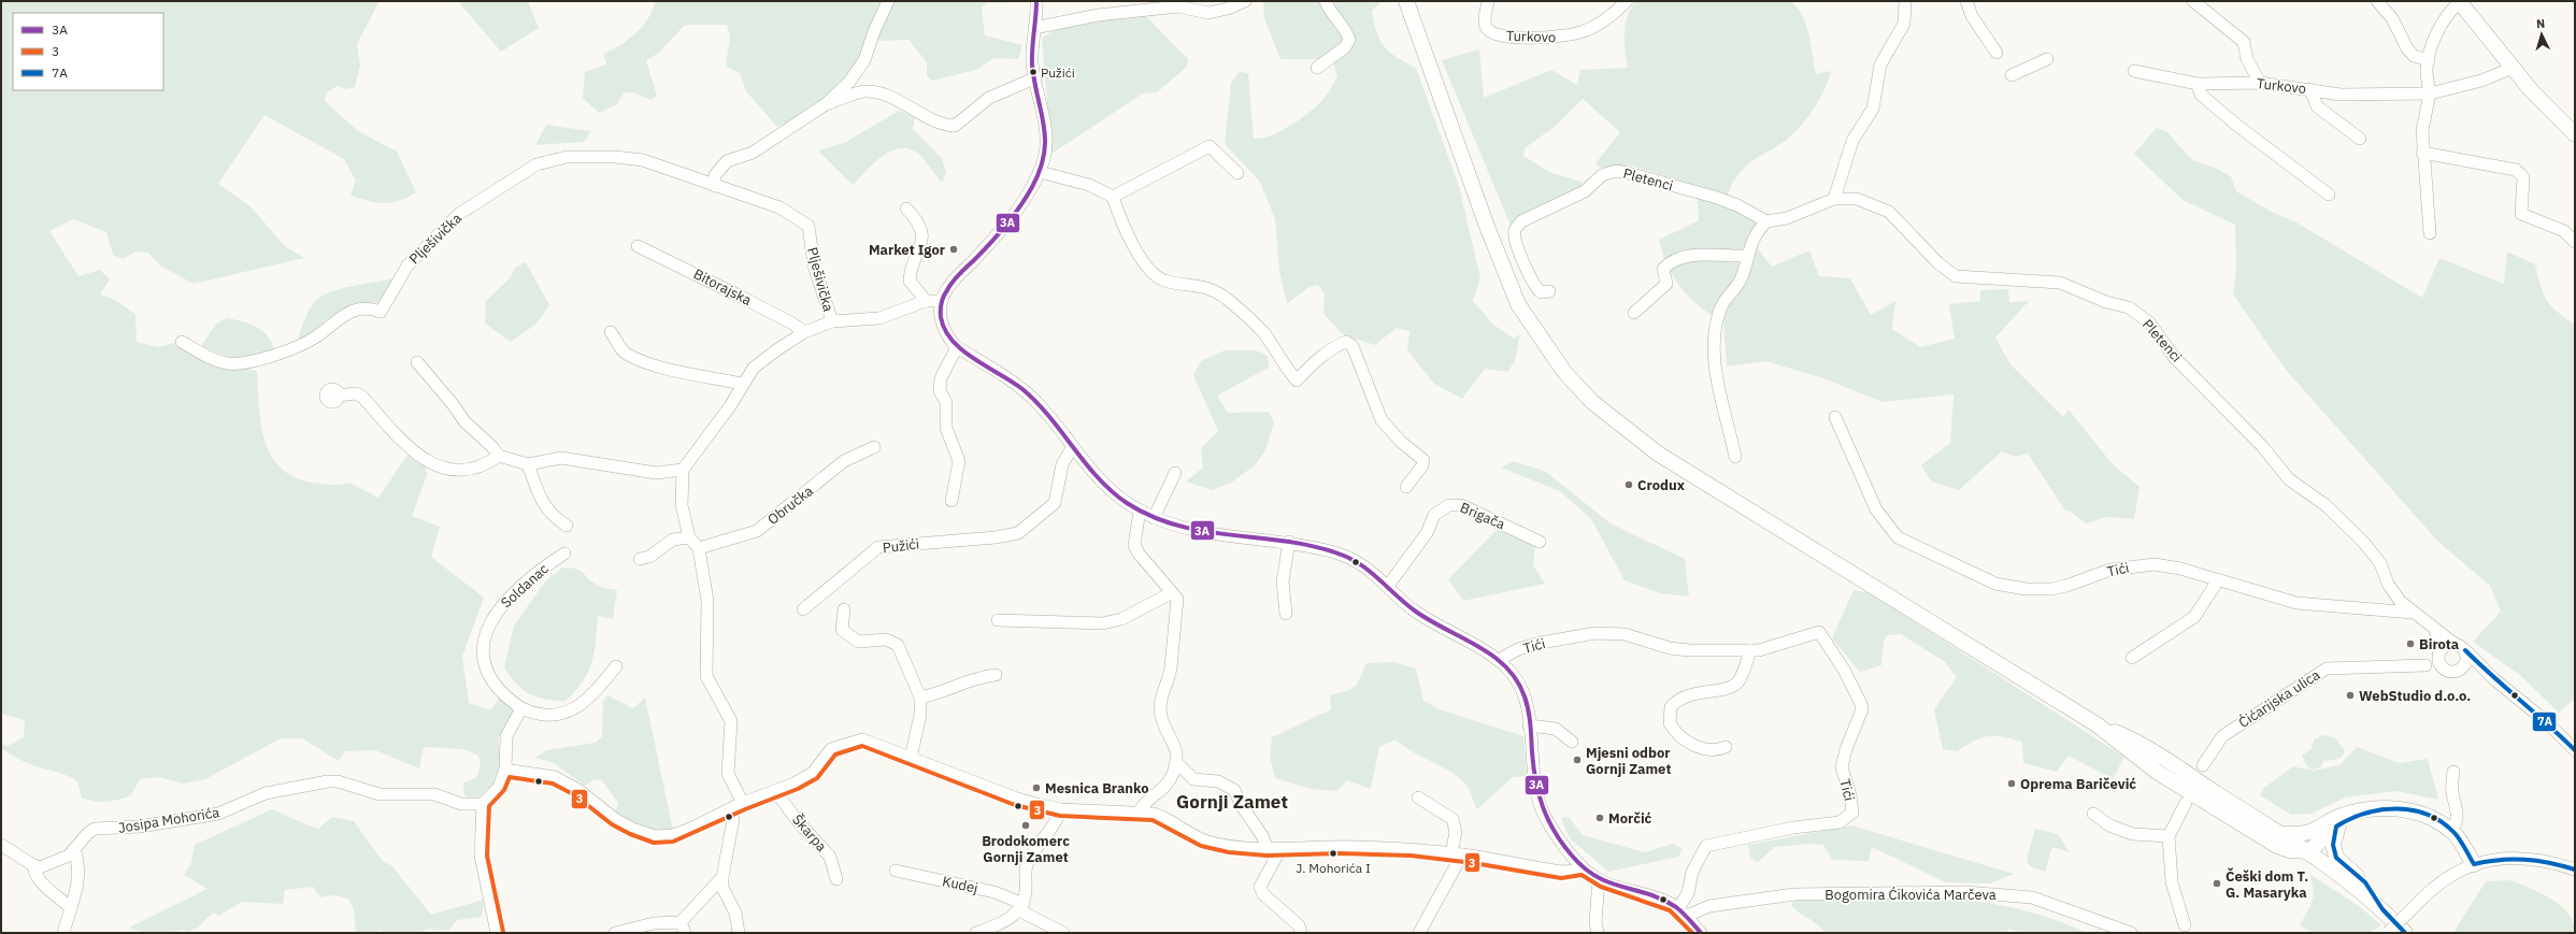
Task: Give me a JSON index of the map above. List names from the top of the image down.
{
  "streets": {
    "street": [
      "Turkovo",
      "Pletenci",
      "Plješivička",
      "Bitorajska",
      "Obručka",
      "Brigača",
      "Pužići",
      "Tići",
      "Soldanac",
      "Ćićarijska ulica",
      "Josipa Mohorića",
      "Škarpa",
      "Kudej",
      "Bogomira Ćikovića Marčeva"
    ]
  },
  "crossings": [
    ["Pletenci", "Tići"],
    ["Pletenci", "Ćićarijska ulica"],
    ["Tići", "Bogomira Ćikovića Marčeva"]
  ],
  "districts": ["Gornji Zamet"],
  "places": [
    "Pužići",
    "Market Igor",
    "Crodux",
    "Birota",
    "WebStudio d.o.o.",
    "Mjesni odbor Gornji Zamet",
    "Oprema Baričević",
    "Mesnica Branko",
    "Morčić",
    "Brodokomerc Gornji Zamet",
    "J. Mohorića I",
    "Češki dom T. G. Masaryka"
  ],
  "lines": ["transit line 3A", "transit line 7A", "transit line 3"],
  "legend": ["3A", "3", "7A"],
  "north": "top"
}
